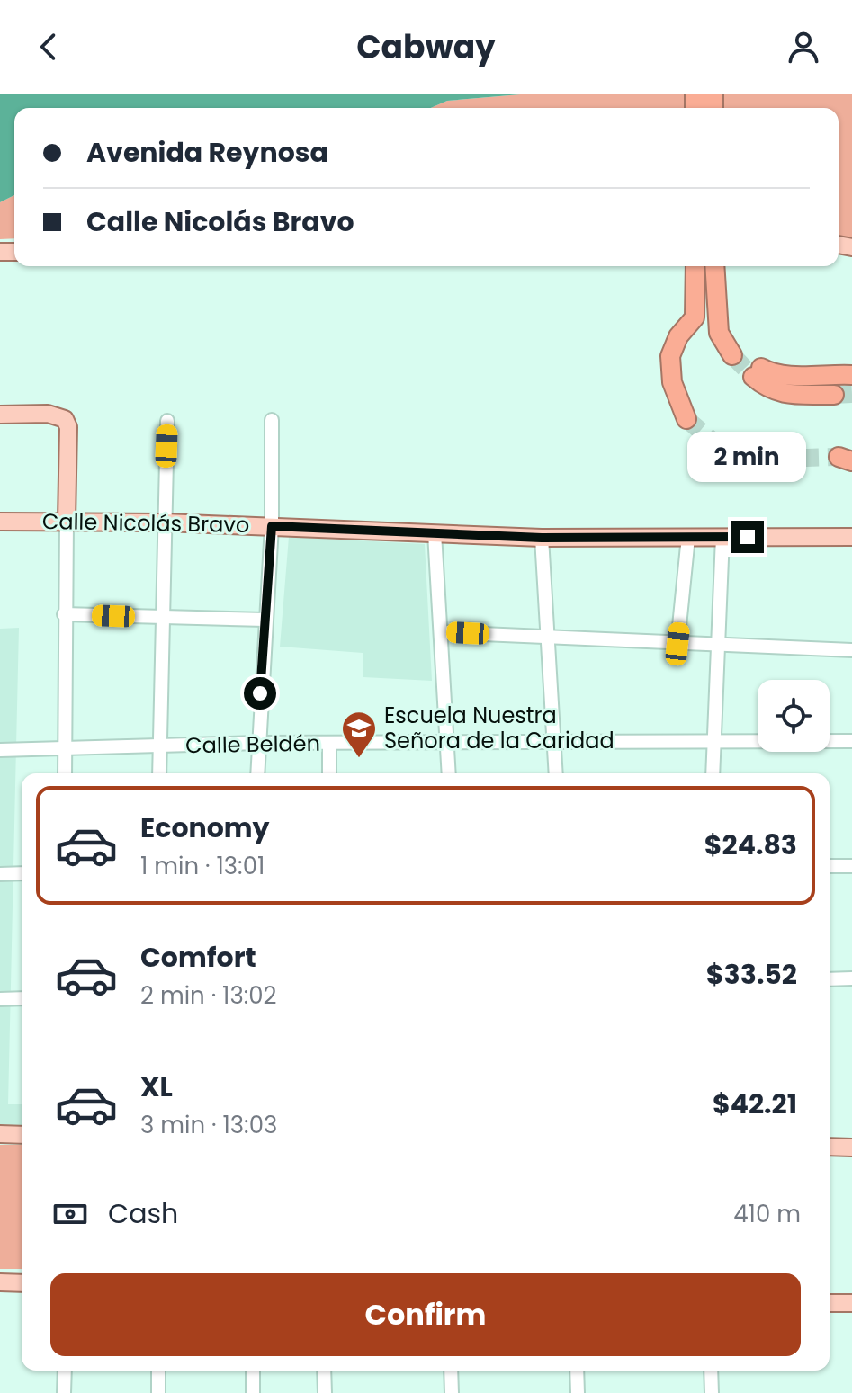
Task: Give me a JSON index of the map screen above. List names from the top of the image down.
{
  "streets": {
    "main road": ["Calle Nicolás Bravo"],
    "street": ["Calle Beldén"]
  },
  "places": {
    "school or university": ["Escuela Nuestra Señora de la Caridad"]
  },
  "page": {
    "header": "Cabway",
    "banner": ["Avenida Reynosa", "Calle Nicolás Bravo"],
    "bubble": "2 min",
    "list": [
      {
        "name": "Economy",
        "note": "1 min · 13:01",
        "value": "$24.83"
      },
      {
        "name": "Comfort",
        "note": "2 min · 13:02",
        "value": "$33.52"
      },
      {
        "name": "XL",
        "note": "3 min · 13:03",
        "value": "$42.21"
      }
    ],
    "pay": ["Cash", "410 m"],
    "buttons": "Confirm"
  }
}
